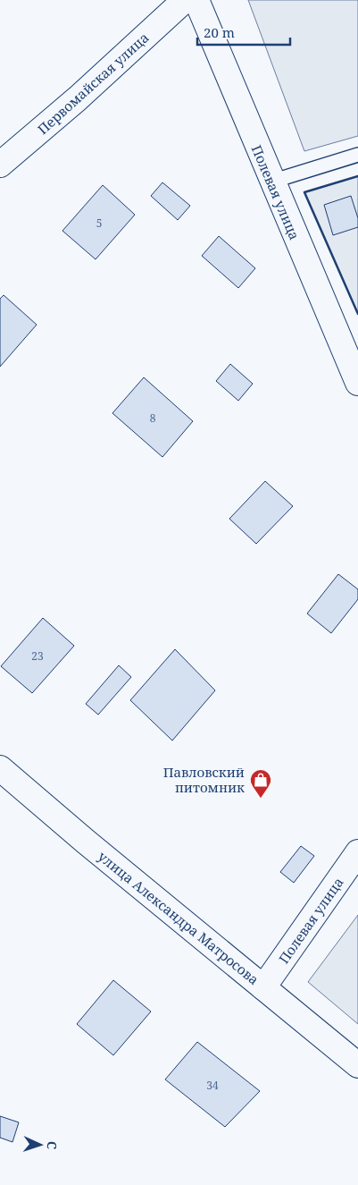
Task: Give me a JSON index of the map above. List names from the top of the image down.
{
  "streets": {
    "street": ["Первомайская улица", "Полевая улица", "улица Александра Матросова"]
  },
  "crossings": [
    ["Полевая улица", "улица Александра Матросова"]
  ],
  "places": {
    "shop": ["Павловский питомник"]
  },
  "house_numbers": [
    "5",
    "8",
    "23",
    "34"
  ],
  "scale_bar": "20 m",
  "north": "right"
}
